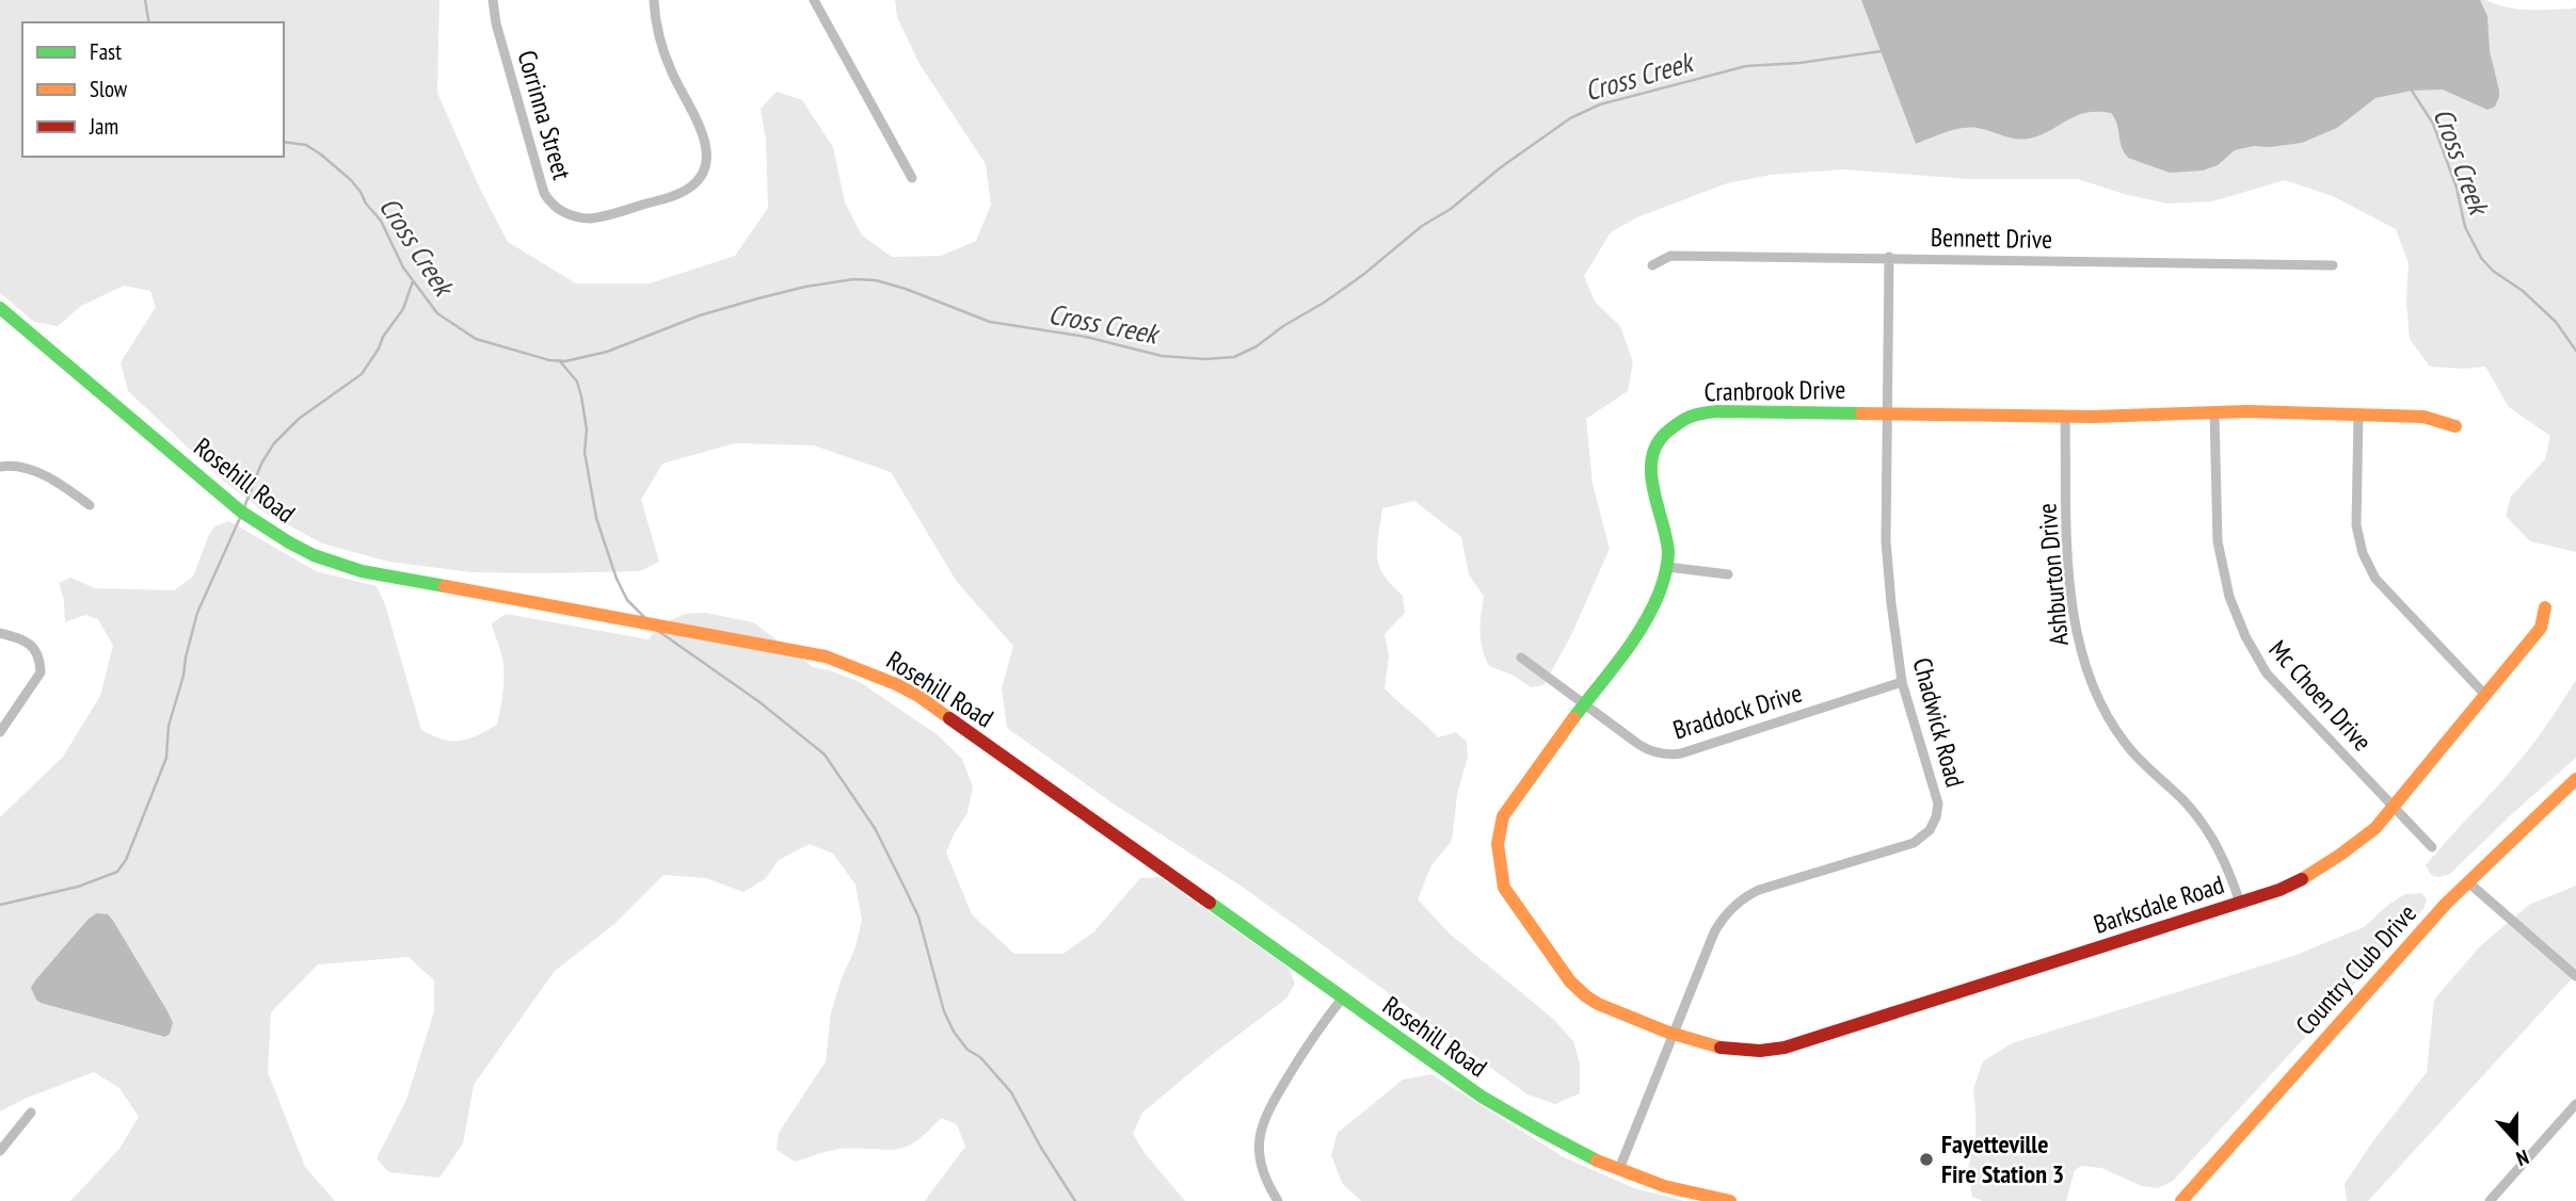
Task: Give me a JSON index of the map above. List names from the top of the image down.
{
  "streets": {
    "street": [
      "Corrinna Street",
      "Bennett Drive",
      "Cranbrook Drive",
      "Rosehill Road",
      "Ashburton Drive",
      "Mc Choen Drive",
      "Braddock Drive",
      "Chadwick Road",
      "Barksdale Road",
      "Country Club Drive"
    ]
  },
  "crossings": [
    ["Bennett Drive", "Chadwick Road"],
    ["Cranbrook Drive", "Ashburton Drive"],
    ["Cranbrook Drive", "Mc Choen Drive"],
    ["Cranbrook Drive", "Braddock Drive"],
    ["Cranbrook Drive", "Chadwick Road"],
    ["Cranbrook Drive", "Barksdale Road"],
    ["Rosehill Road", "Chadwick Road"],
    ["Ashburton Drive", "Barksdale Road"],
    ["Mc Choen Drive", "Barksdale Road"],
    ["Braddock Drive", "Chadwick Road"],
    ["Chadwick Road", "Barksdale Road"]
  ],
  "water": ["Cross Creek"],
  "places": ["Fayetteville Fire Station 3"],
  "legend": ["Fast", "Slow", "Jam"],
  "north": "bottom"
}
